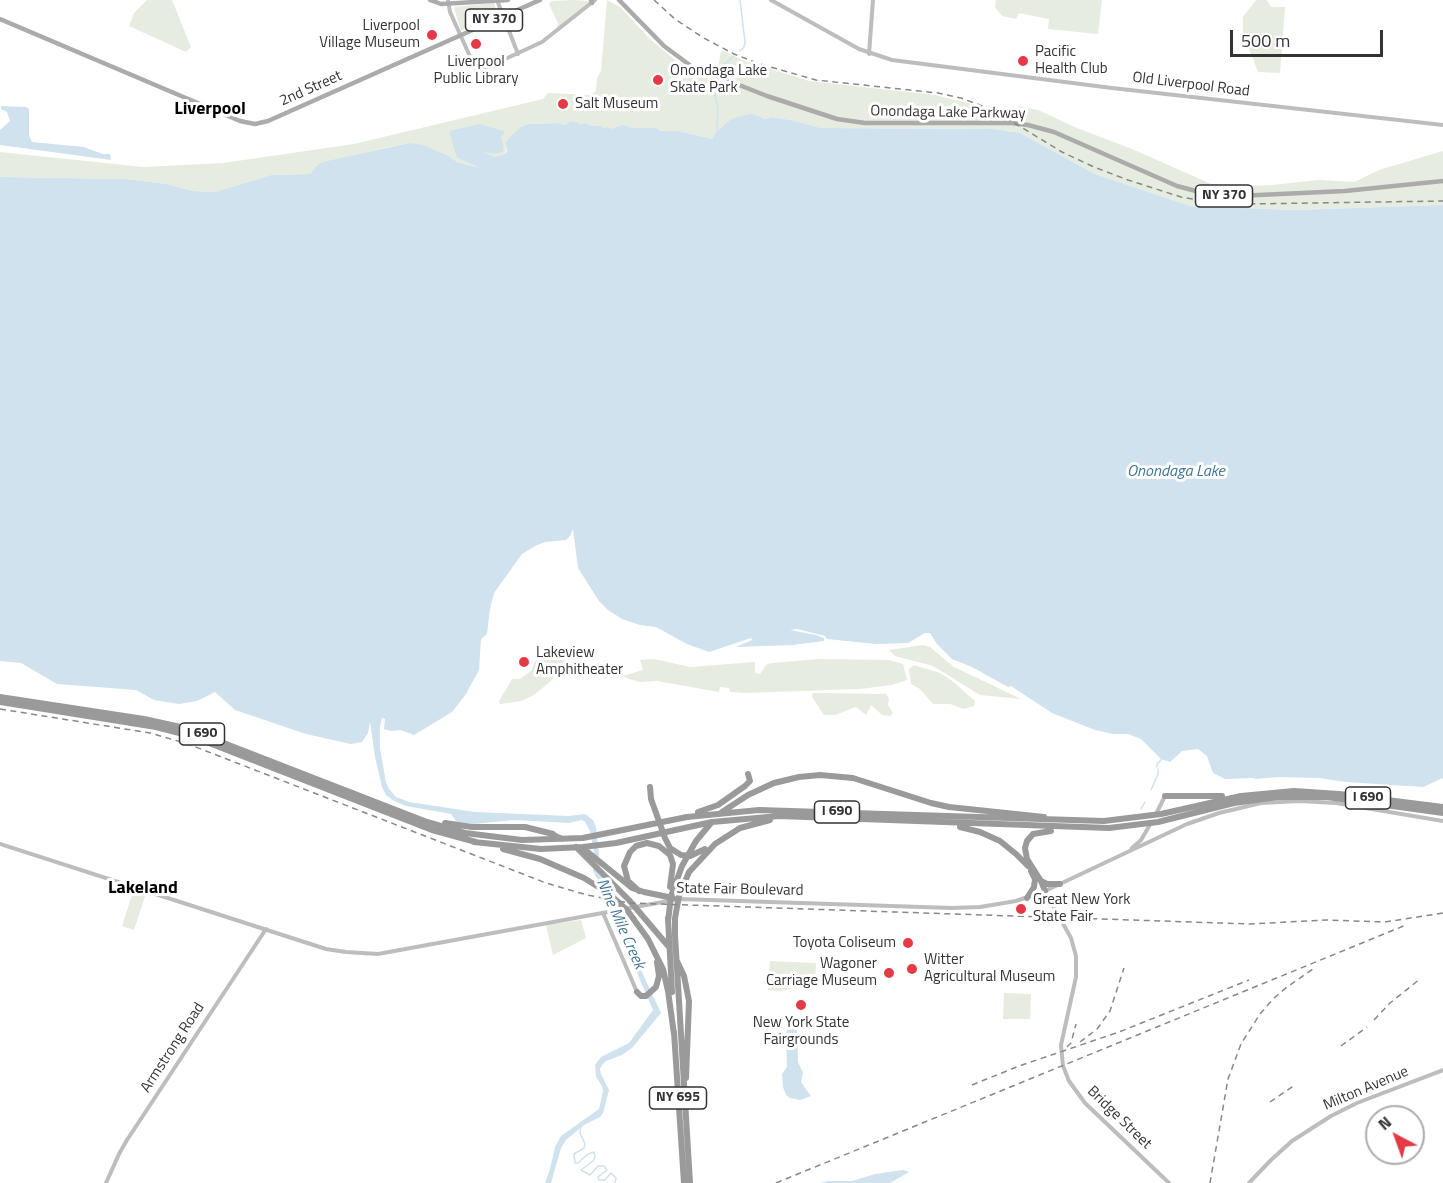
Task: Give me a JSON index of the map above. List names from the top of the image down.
{
  "streets": {
    "highway": ["I 690", "NY 695"],
    "main road": [
      "NY 370",
      "Old Liverpool Road",
      "2nd Street",
      "Onondaga Lake Parkway",
      "State Fair Boulevard",
      "Armstrong Road",
      "Milton Avenue",
      "Bridge Street"
    ]
  },
  "crossings": [
    ["State Fair Boulevard", "Armstrong Road"],
    ["State Fair Boulevard", "Bridge Street"]
  ],
  "districts": ["Liverpool", "Lakeland"],
  "water": ["Onondaga Lake", "Nine Mile Creek"],
  "places": [
    "Liverpool Village Museum",
    "Liverpool Public Library",
    "Pacific Health Club",
    "Onondaga Lake Skate Park",
    "Salt Museum",
    "Lakeview Amphitheater",
    "Great New York State Fair",
    "Toyota Coliseum",
    "Witter Agricultural Museum",
    "Wagoner Carriage Museum",
    "New York State Fairgrounds"
  ],
  "scale_bar": "500 m",
  "north": "top left"
}
